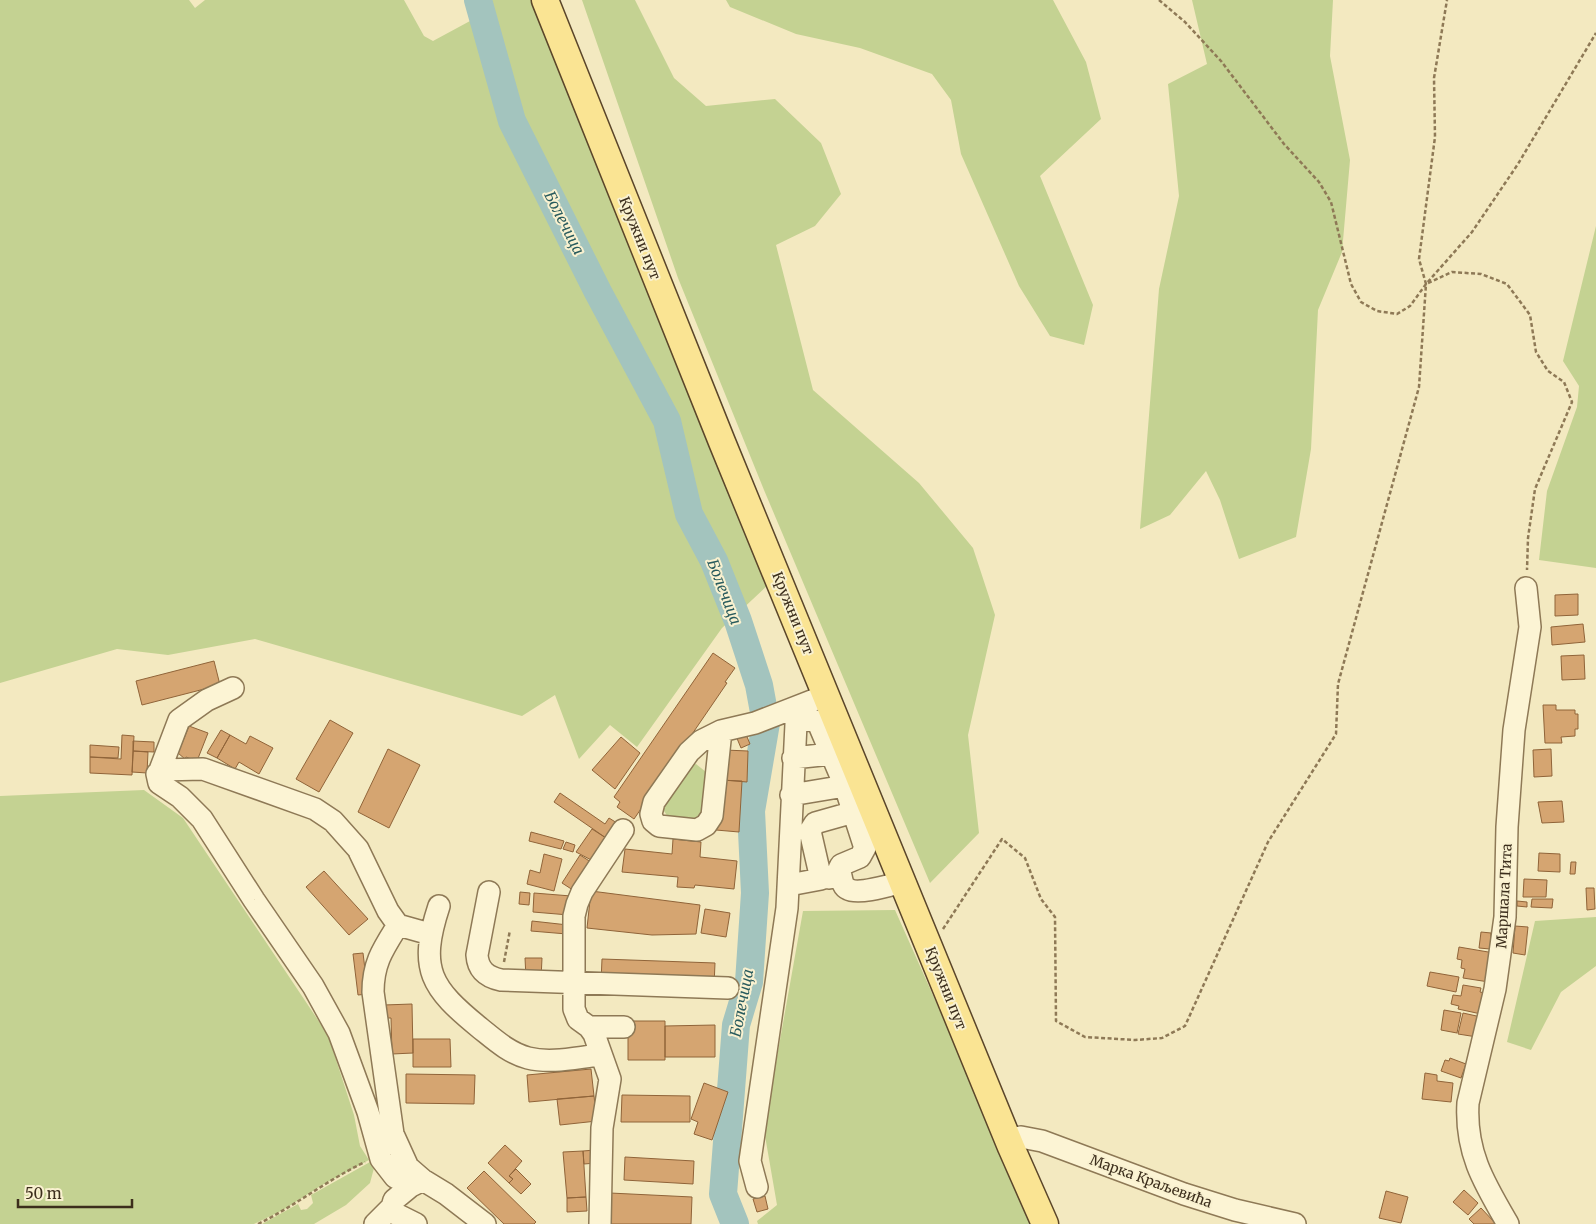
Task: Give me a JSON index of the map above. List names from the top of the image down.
{
  "streets": {
    "main road": ["Кружни пут"],
    "street": ["Маршала Тита", "Марка Краљевића"]
  },
  "crossings": [
    ["Кружни пут", "Марка Краљевића"]
  ],
  "water": ["Болечица"],
  "scale_bar": "50 m"
}
